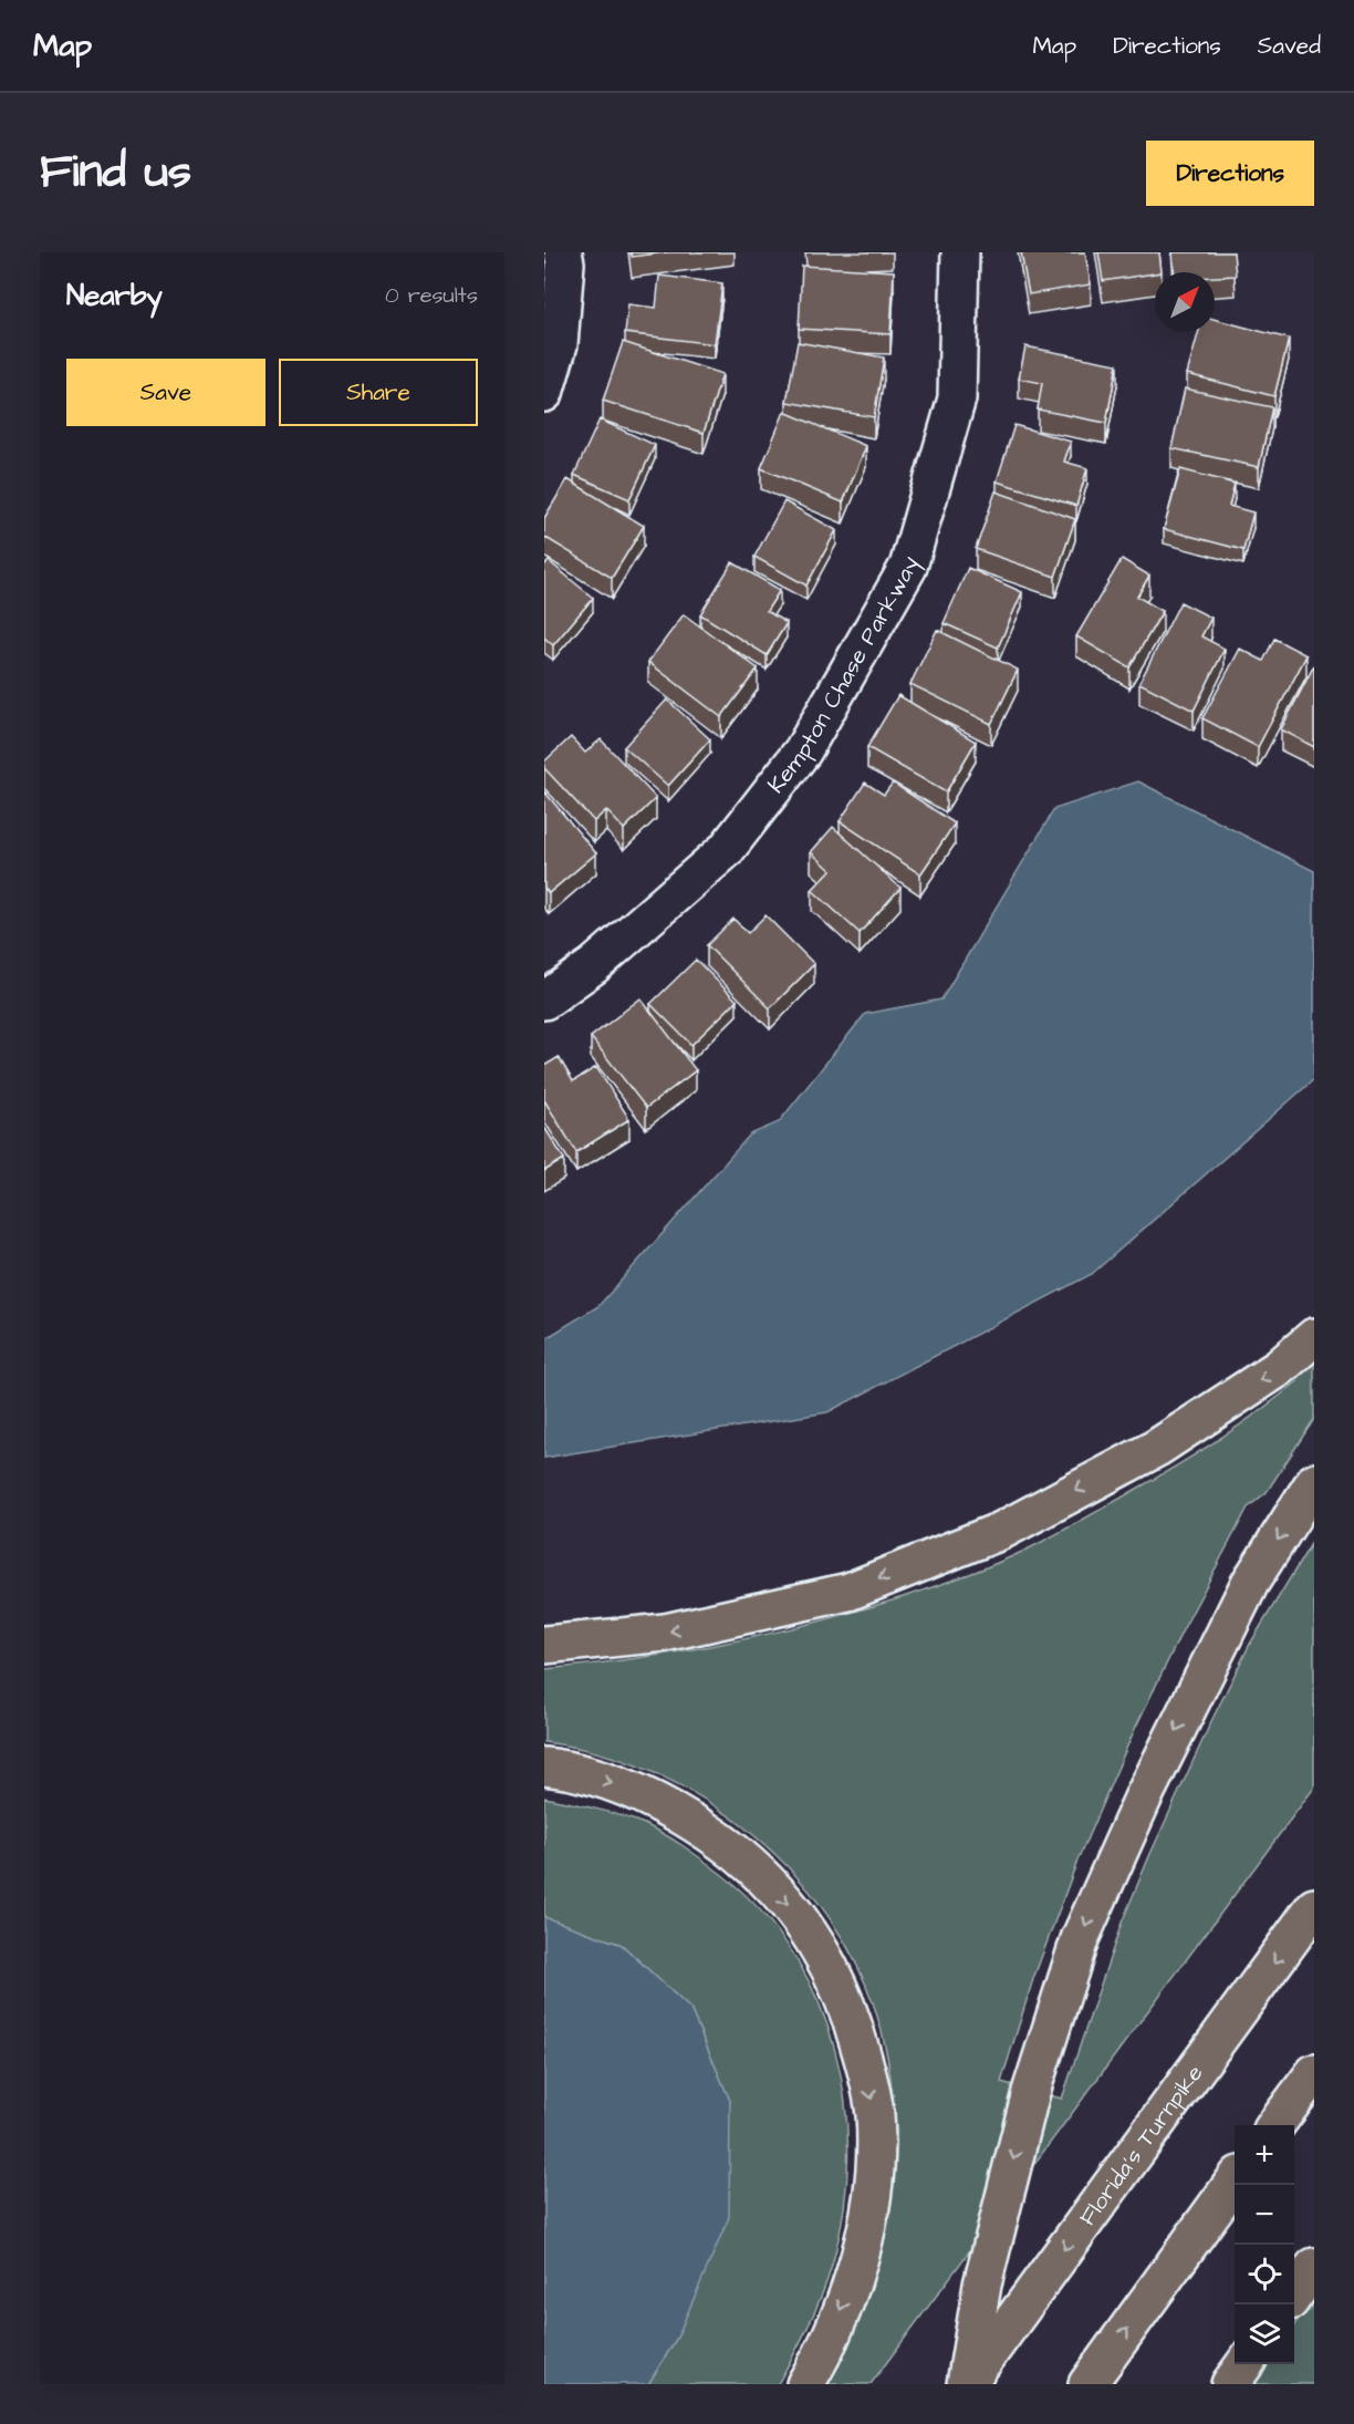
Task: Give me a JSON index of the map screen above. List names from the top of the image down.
{
  "streets": {
    "highway": ["Florida's Turnpike"],
    "street": ["Kempton Chase Parkway"]
  },
  "north": "top right",
  "page": {
    "header": "Map",
    "nav": ["Map", "Directions", "Saved"],
    "title": "Find us",
    "buttons": [
      "Directions",
      ["Save", "Share"]
    ],
    "heading": ["Nearby", "0 results"],
    "map_buttons": ["+", "−"]
  }
}
